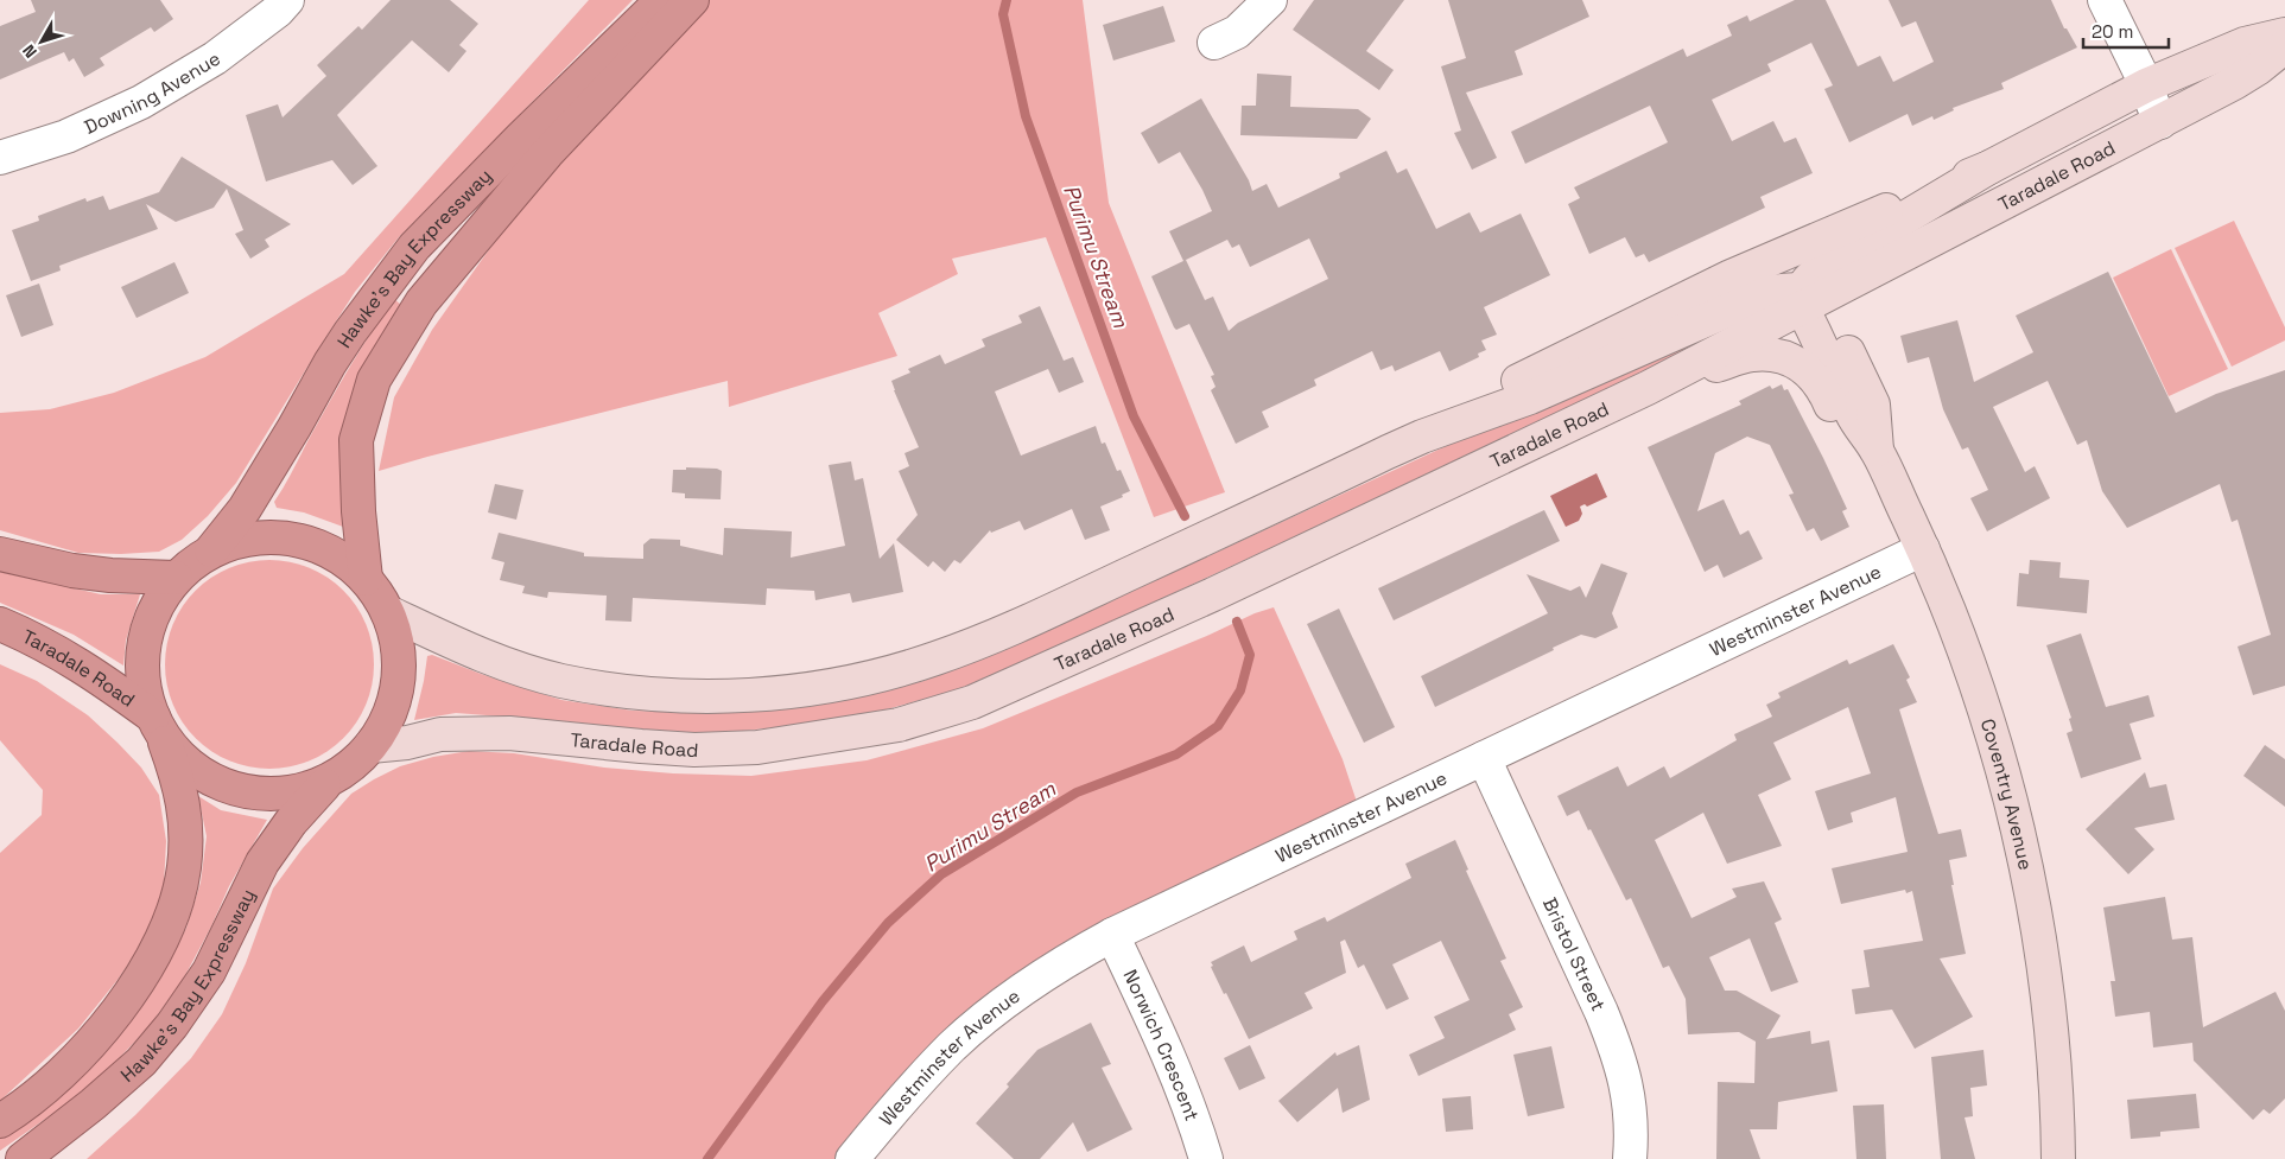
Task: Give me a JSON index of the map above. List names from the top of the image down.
{
  "streets": {
    "highway": ["Taradale Road", "Hawke's Bay Expressway"],
    "main road": ["Coventry Avenue"],
    "street": [
      "Downing Avenue",
      "Westminster Avenue",
      "Bristol Street",
      "Norwich Crescent"
    ]
  },
  "crossings": [
    ["Taradale Road", "Hawke's Bay Expressway"],
    ["Taradale Road", "Coventry Avenue"],
    ["Westminster Avenue", "Coventry Avenue"],
    ["Westminster Avenue", "Bristol Street"],
    ["Westminster Avenue", "Norwich Crescent"]
  ],
  "water": ["Purimu Stream"],
  "scale_bar": "20 m",
  "north": "bottom left"
}
